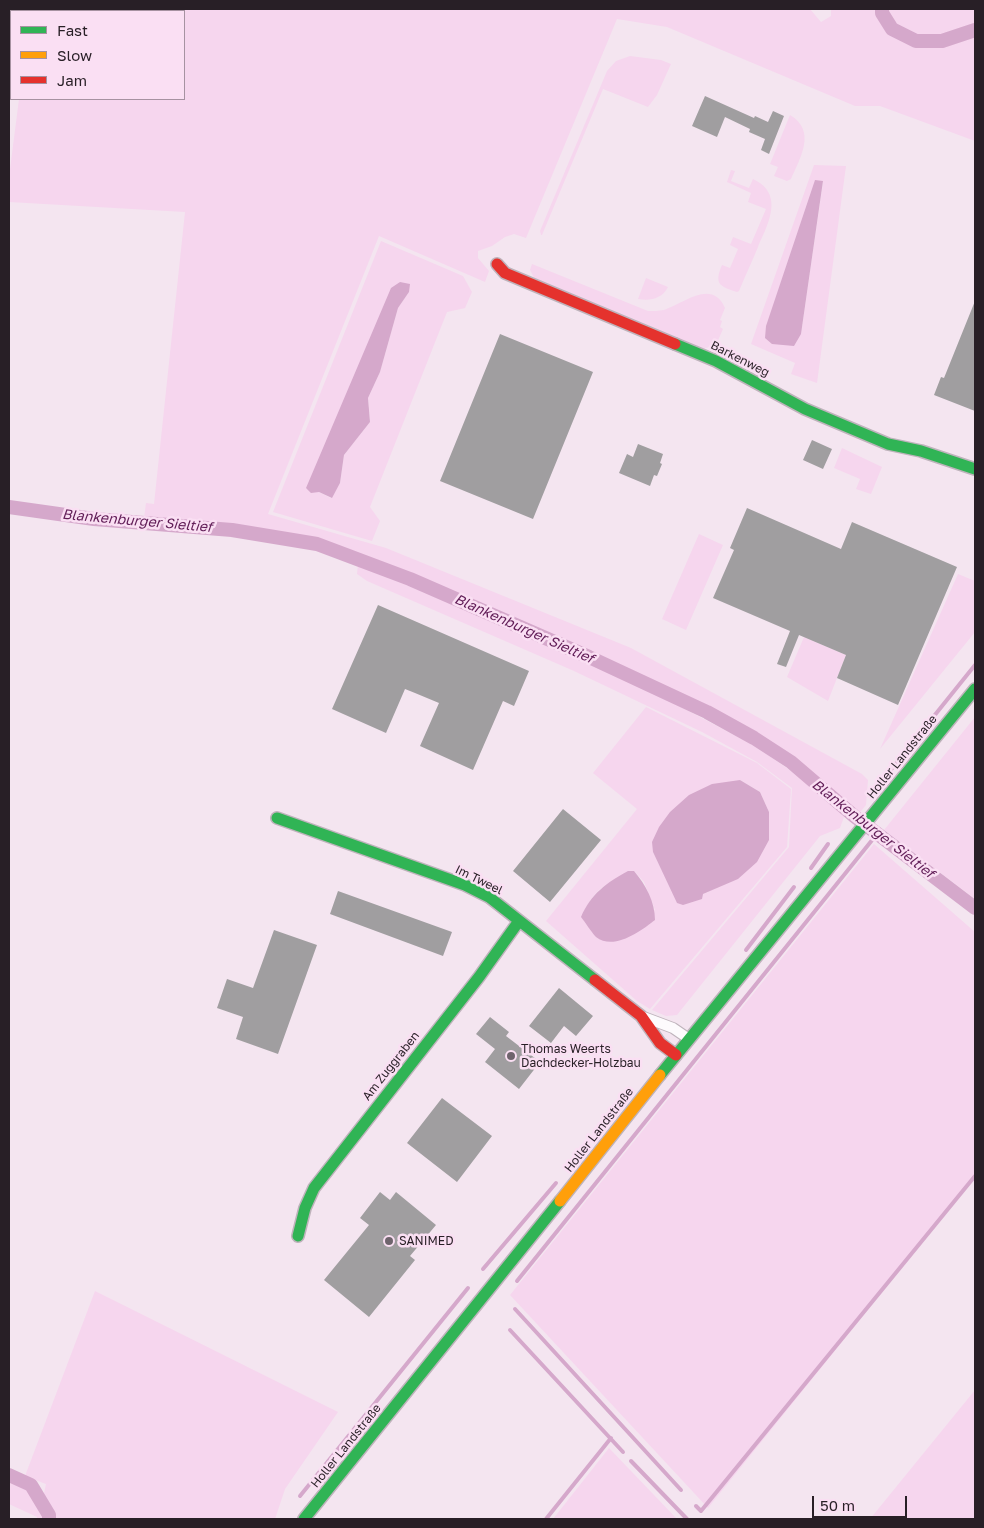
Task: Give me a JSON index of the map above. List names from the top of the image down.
{
  "streets": {
    "street": [
      "Barkenweg",
      "Holler Landstraße",
      "Im Tweel",
      "Am Zuggraben"
    ]
  },
  "crossings": [
    ["Holler Landstraße", "Im Tweel"],
    ["Im Tweel", "Am Zuggraben"]
  ],
  "water": ["Blankenburger Sieltief"],
  "places": ["Thomas Weerts Dachdecker-Holzbau", "SANIMED"],
  "legend": ["Fast", "Slow", "Jam"],
  "scale_bar": "50 m"
}
